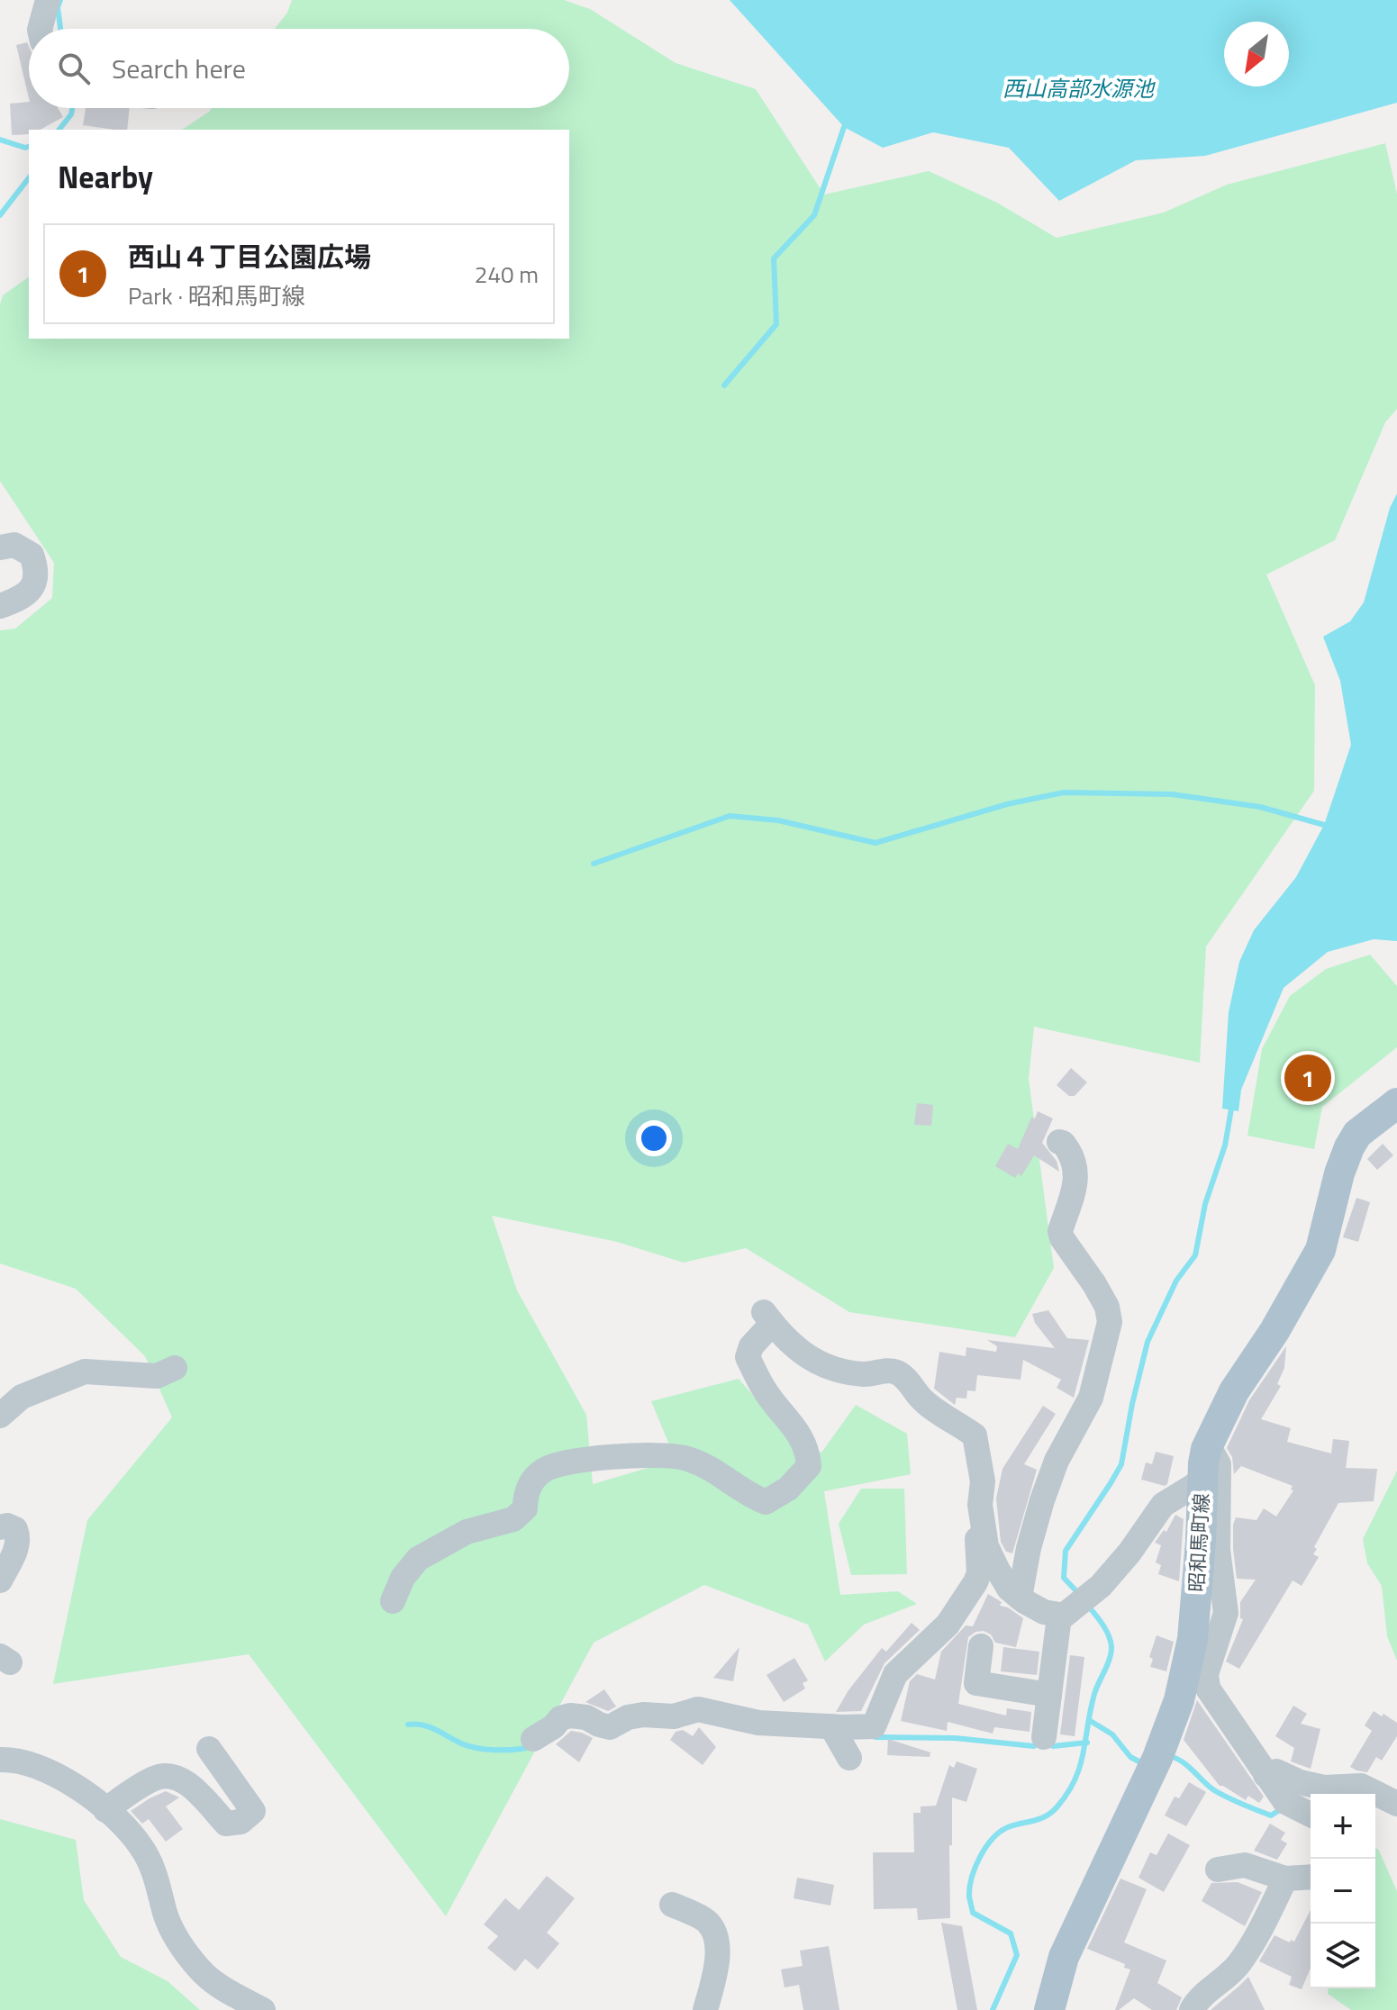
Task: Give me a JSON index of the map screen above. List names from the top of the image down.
{
  "streets": {
    "main road": ["昭和馬町線"]
  },
  "water": ["西山高部水源池"],
  "north": "bottom left",
  "page": {
    "search": "Search here",
    "heading": "Nearby",
    "list": [
      {
        "mark": "1",
        "name": "西山４丁目公園広場",
        "note": "Park · 昭和馬町線",
        "value": "240 m"
      }
    ],
    "pins": "1",
    "map_buttons": ["+", "−"]
  }
}
